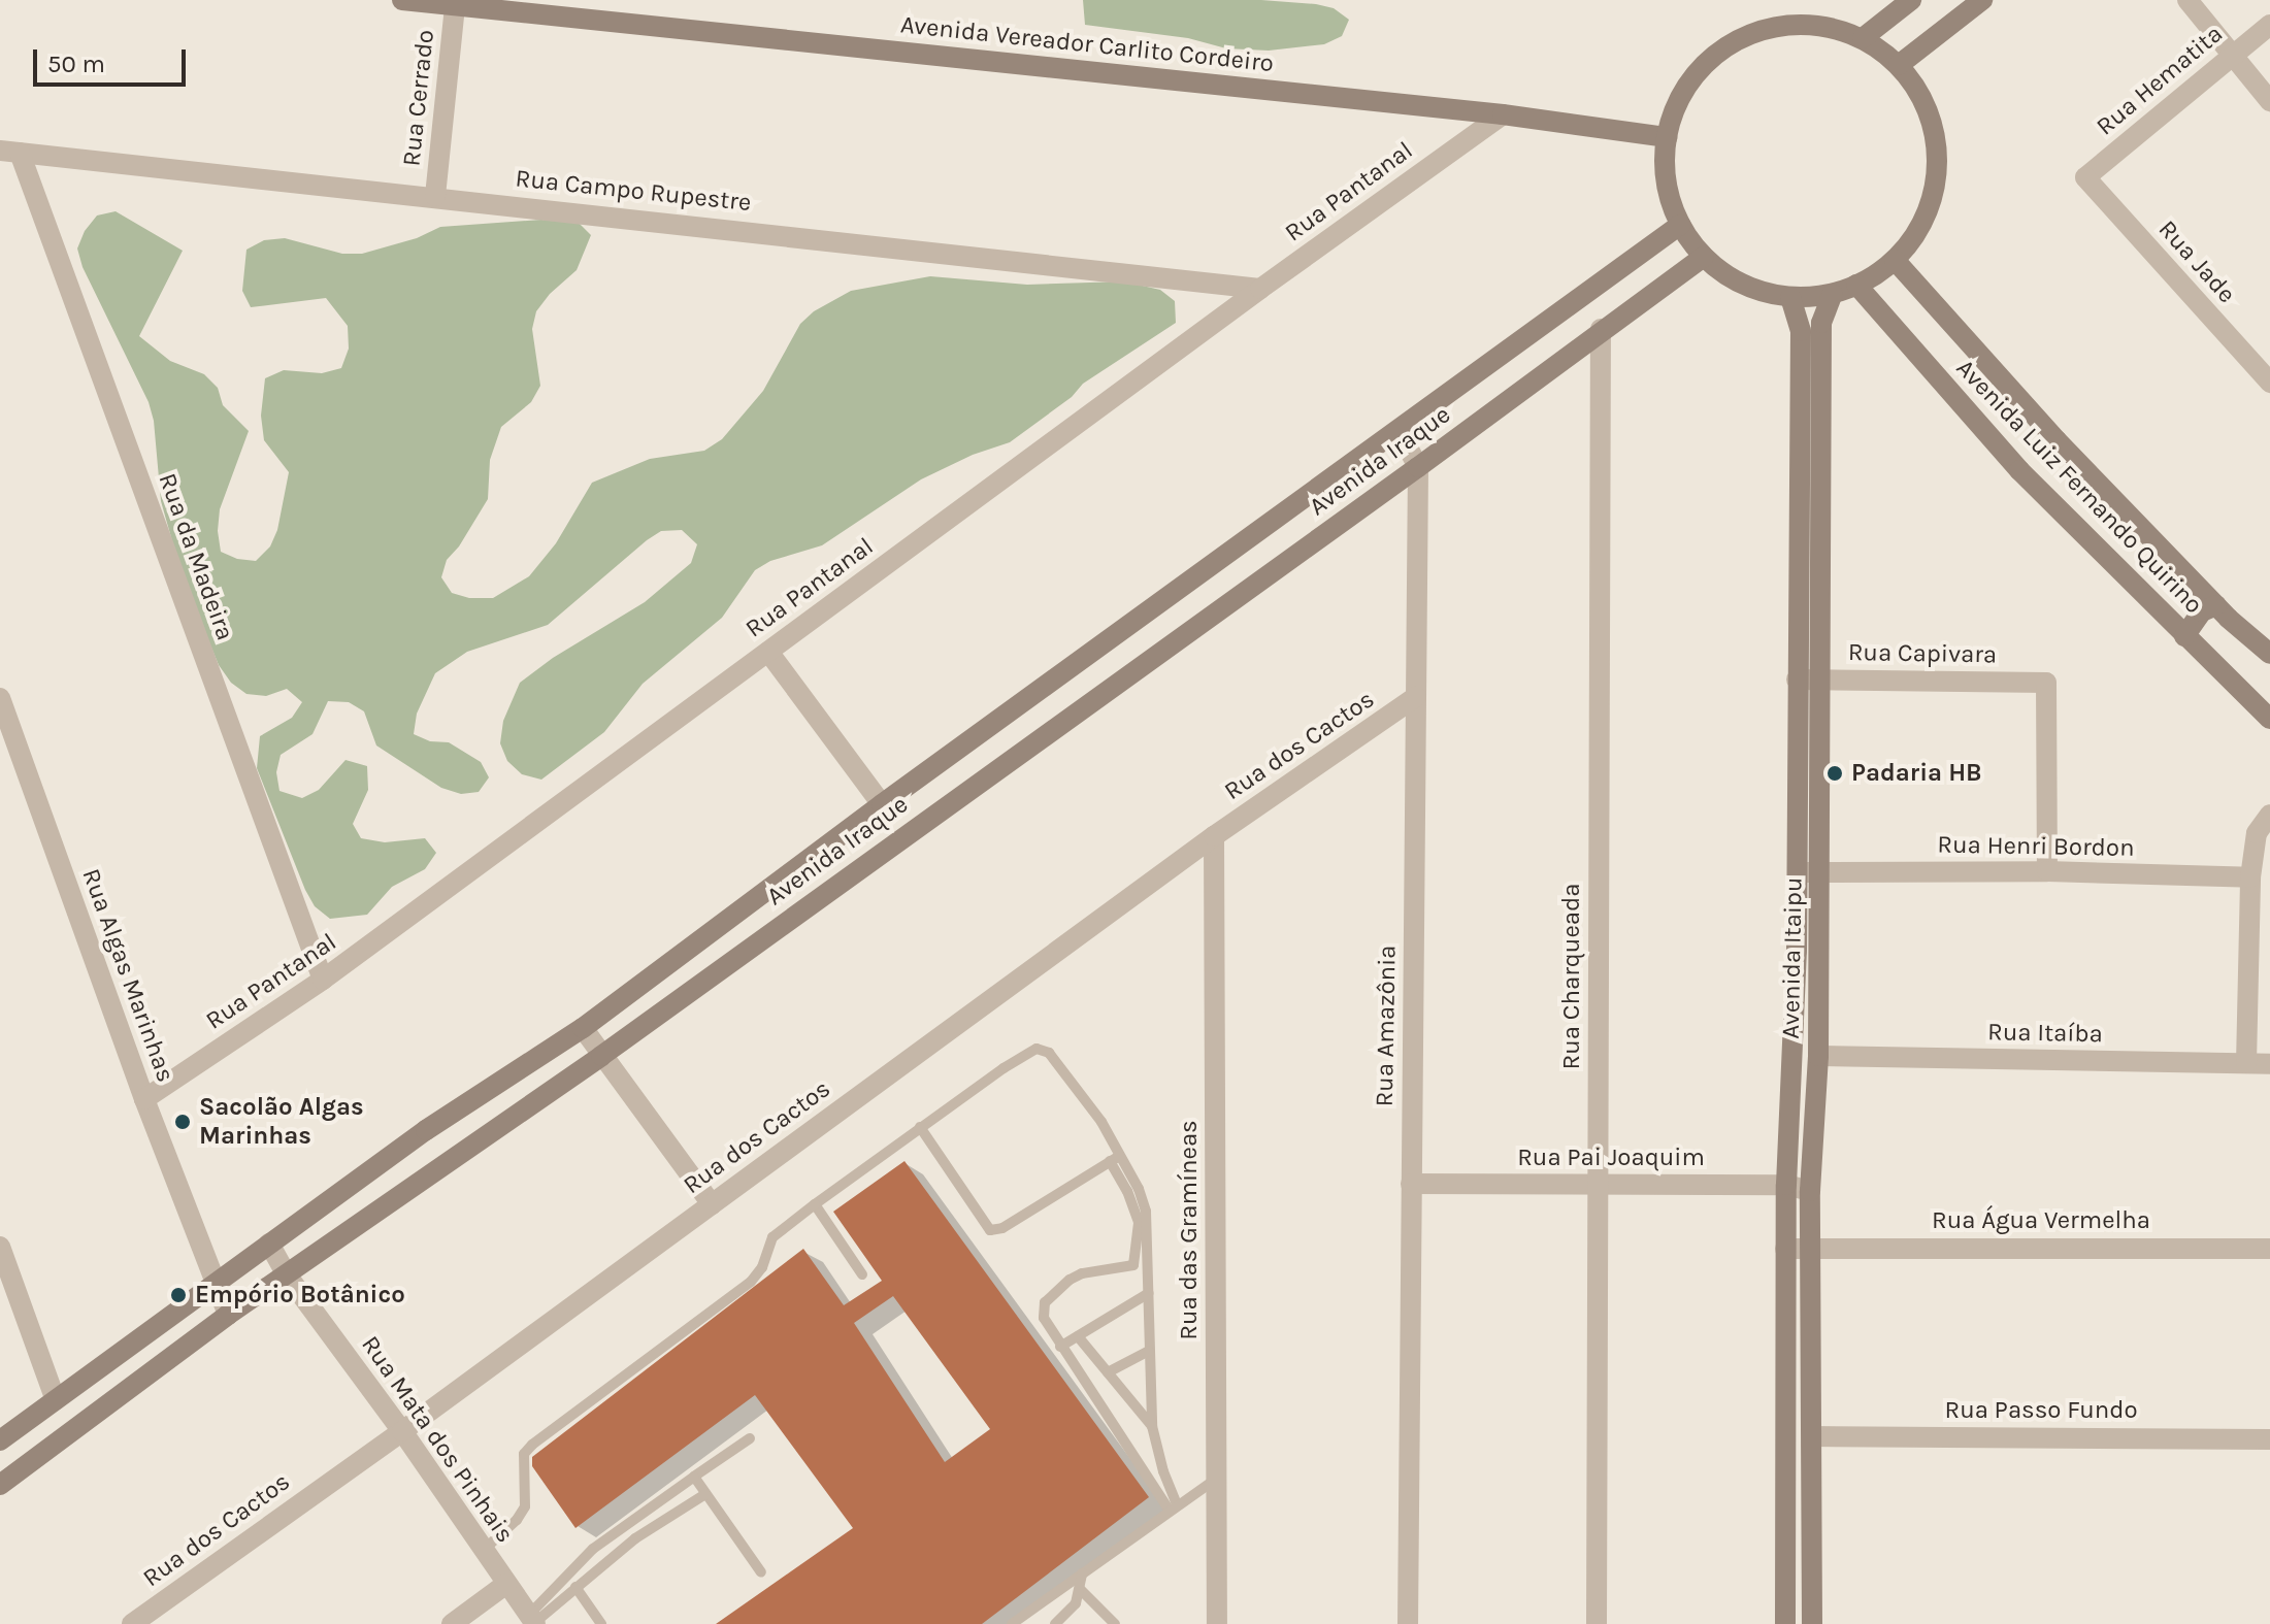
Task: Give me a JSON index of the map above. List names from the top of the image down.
{
  "streets": {
    "street": [
      "Avenida Vereador Carlito Cordeiro",
      "Rua Hematita",
      "Rua Cerrado",
      "Rua Campo Rupestre",
      "Rua Pantanal",
      "Rua Jade",
      "Avenida Iraque",
      "Avenida Luiz Fernando Quirino",
      "Rua da Madeira",
      "Rua Capivara",
      "Rua dos Cactos",
      "Rua Henri Bordon",
      "Avenida Itaipu",
      "Rua Algas Marinhas",
      "Rua Charqueada",
      "Rua Amazônia",
      "Rua Itaíba",
      "Rua Pai Joaquim",
      "Rua Água Vermelha",
      "Rua das Gramíneas",
      "Rua Passo Fundo",
      "Rua Mata dos Pinhais"
    ]
  },
  "crossings": [
    ["Avenida Vereador Carlito Cordeiro", "Rua Cerrado"],
    ["Avenida Vereador Carlito Cordeiro", "Rua Pantanal"],
    ["Avenida Vereador Carlito Cordeiro", "Avenida Iraque"],
    ["Avenida Vereador Carlito Cordeiro", "Avenida Luiz Fernando Quirino"],
    ["Avenida Vereador Carlito Cordeiro", "Avenida Itaipu"],
    ["Rua Hematita", "Rua Jade"],
    ["Rua Cerrado", "Rua Campo Rupestre"],
    ["Rua Campo Rupestre", "Rua Pantanal"],
    ["Rua Campo Rupestre", "Rua da Madeira"],
    ["Rua Pantanal", "Rua da Madeira"],
    ["Rua Pantanal", "Rua Algas Marinhas"],
    ["Avenida Iraque", "Avenida Luiz Fernando Quirino"],
    ["Avenida Iraque", "Avenida Itaipu"],
    ["Avenida Iraque", "Rua Algas Marinhas"],
    ["Avenida Iraque", "Rua Charqueada"],
    ["Avenida Iraque", "Rua Amazônia"],
    ["Avenida Iraque", "Rua Mata dos Pinhais"],
    ["Avenida Luiz Fernando Quirino", "Avenida Itaipu"],
    ["Rua Capivara", "Rua Henri Bordon"],
    ["Rua Capivara", "Avenida Itaipu"],
    ["Rua dos Cactos", "Rua Amazônia"],
    ["Rua dos Cactos", "Rua das Gramíneas"],
    ["Rua dos Cactos", "Rua Mata dos Pinhais"],
    ["Rua Henri Bordon", "Avenida Itaipu"],
    ["Avenida Itaipu", "Rua Itaíba"],
    ["Avenida Itaipu", "Rua Pai Joaquim"],
    ["Avenida Itaipu", "Rua Água Vermelha"],
    ["Avenida Itaipu", "Rua Passo Fundo"],
    ["Rua Charqueada", "Rua Pai Joaquim"],
    ["Rua Amazônia", "Rua Pai Joaquim"]
  ],
  "places": ["Padaria HB", "Sacolão Algas Marinhas", "Empório Botânico"],
  "scale_bar": "50 m"
}
